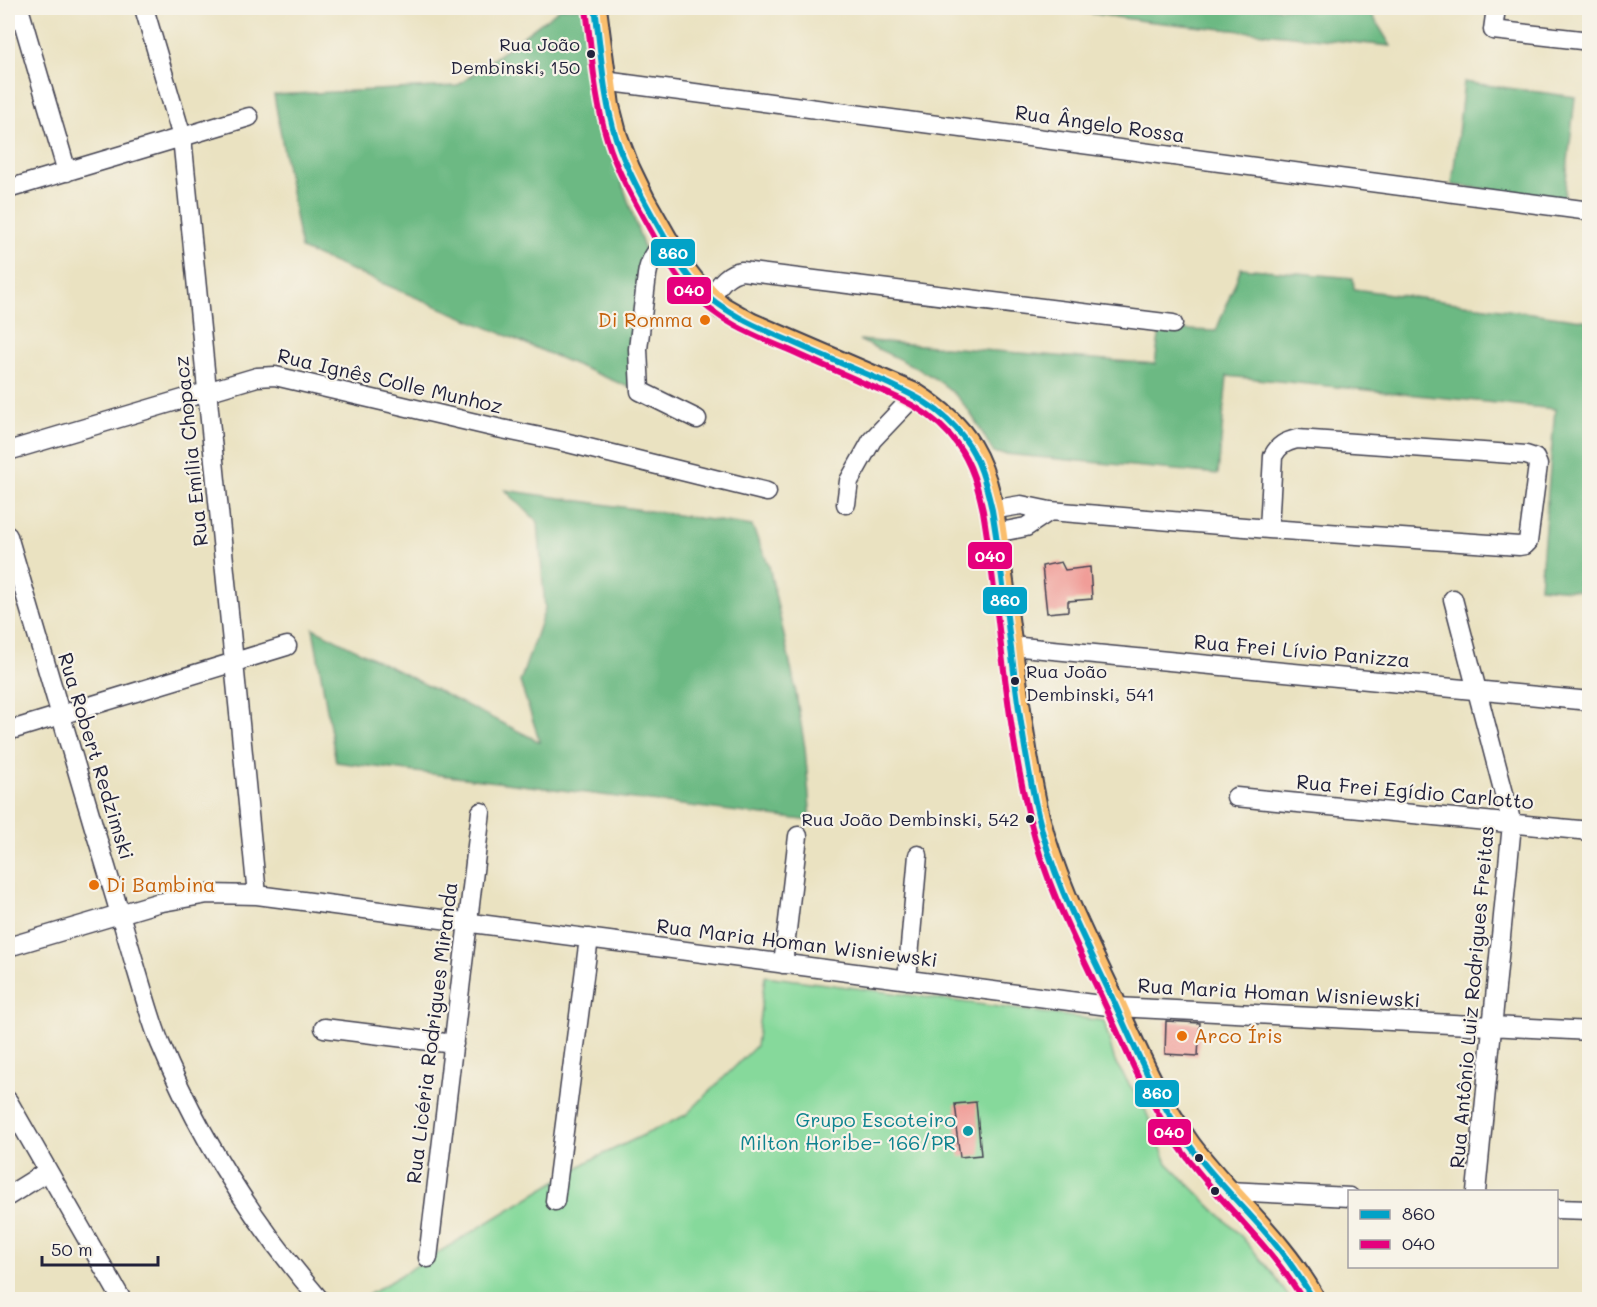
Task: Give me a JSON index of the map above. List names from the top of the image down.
{
  "streets": {
    "street": [
      "Rua Ângelo Rossa",
      "Rua Ignês Colle Munhoz",
      "Rua Emília Chopacz",
      "Rua Frei Lívio Panizza",
      "Rua Robert Redzimski",
      "Rua Frei Egídio Carlotto",
      "Rua Maria Homan Wisniewski",
      "Rua Antônio Luiz Rodrigues Freitas",
      "Rua Licéria Rodrigues Miranda"
    ]
  },
  "crossings": [
    ["Rua Ignês Colle Munhoz", "Rua Emília Chopacz"],
    ["Rua Emília Chopacz", "Rua Maria Homan Wisniewski"],
    ["Rua Frei Lívio Panizza", "Rua Antônio Luiz Rodrigues Freitas"],
    ["Rua Robert Redzimski", "Rua Maria Homan Wisniewski"],
    ["Rua Frei Egídio Carlotto", "Rua Antônio Luiz Rodrigues Freitas"],
    ["Rua Maria Homan Wisniewski", "Rua Antônio Luiz Rodrigues Freitas"],
    ["Rua Maria Homan Wisniewski", "Rua Licéria Rodrigues Miranda"]
  ],
  "places": [
    "Rua João Dembinski, 150",
    "Di Romma",
    "Rua João Dembinski, 541",
    "Rua João Dembinski, 542",
    "Di Bambina",
    "Arco Íris",
    "Grupo Escoteiro Milton Horibe- 166/PR"
  ],
  "lines": ["transit line 860", "transit line 040"],
  "legend": ["860", "040"],
  "scale_bar": "50 m"
}
